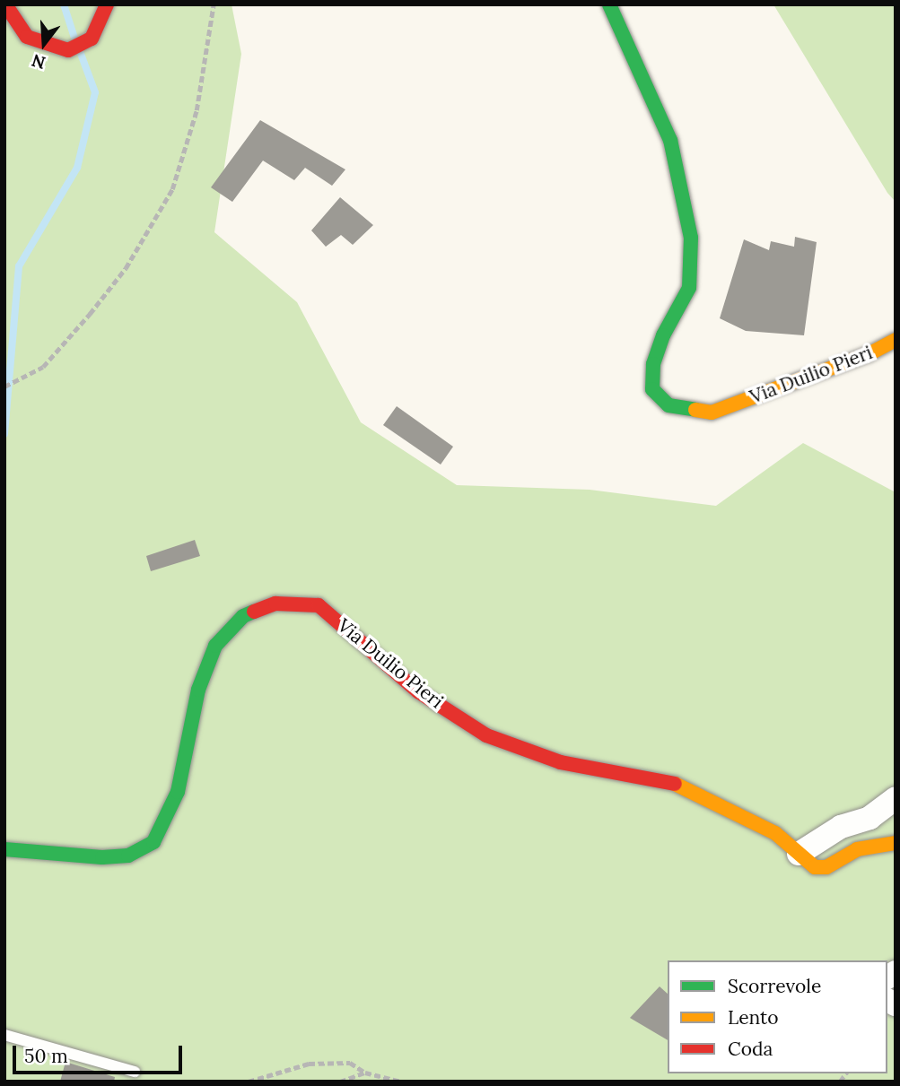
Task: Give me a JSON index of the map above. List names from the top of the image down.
{
  "streets": {
    "street": ["Via Duilio Pieri"]
  },
  "legend": ["Scorrevole", "Lento", "Coda"],
  "scale_bar": "50 m",
  "north": "bottom"
}
